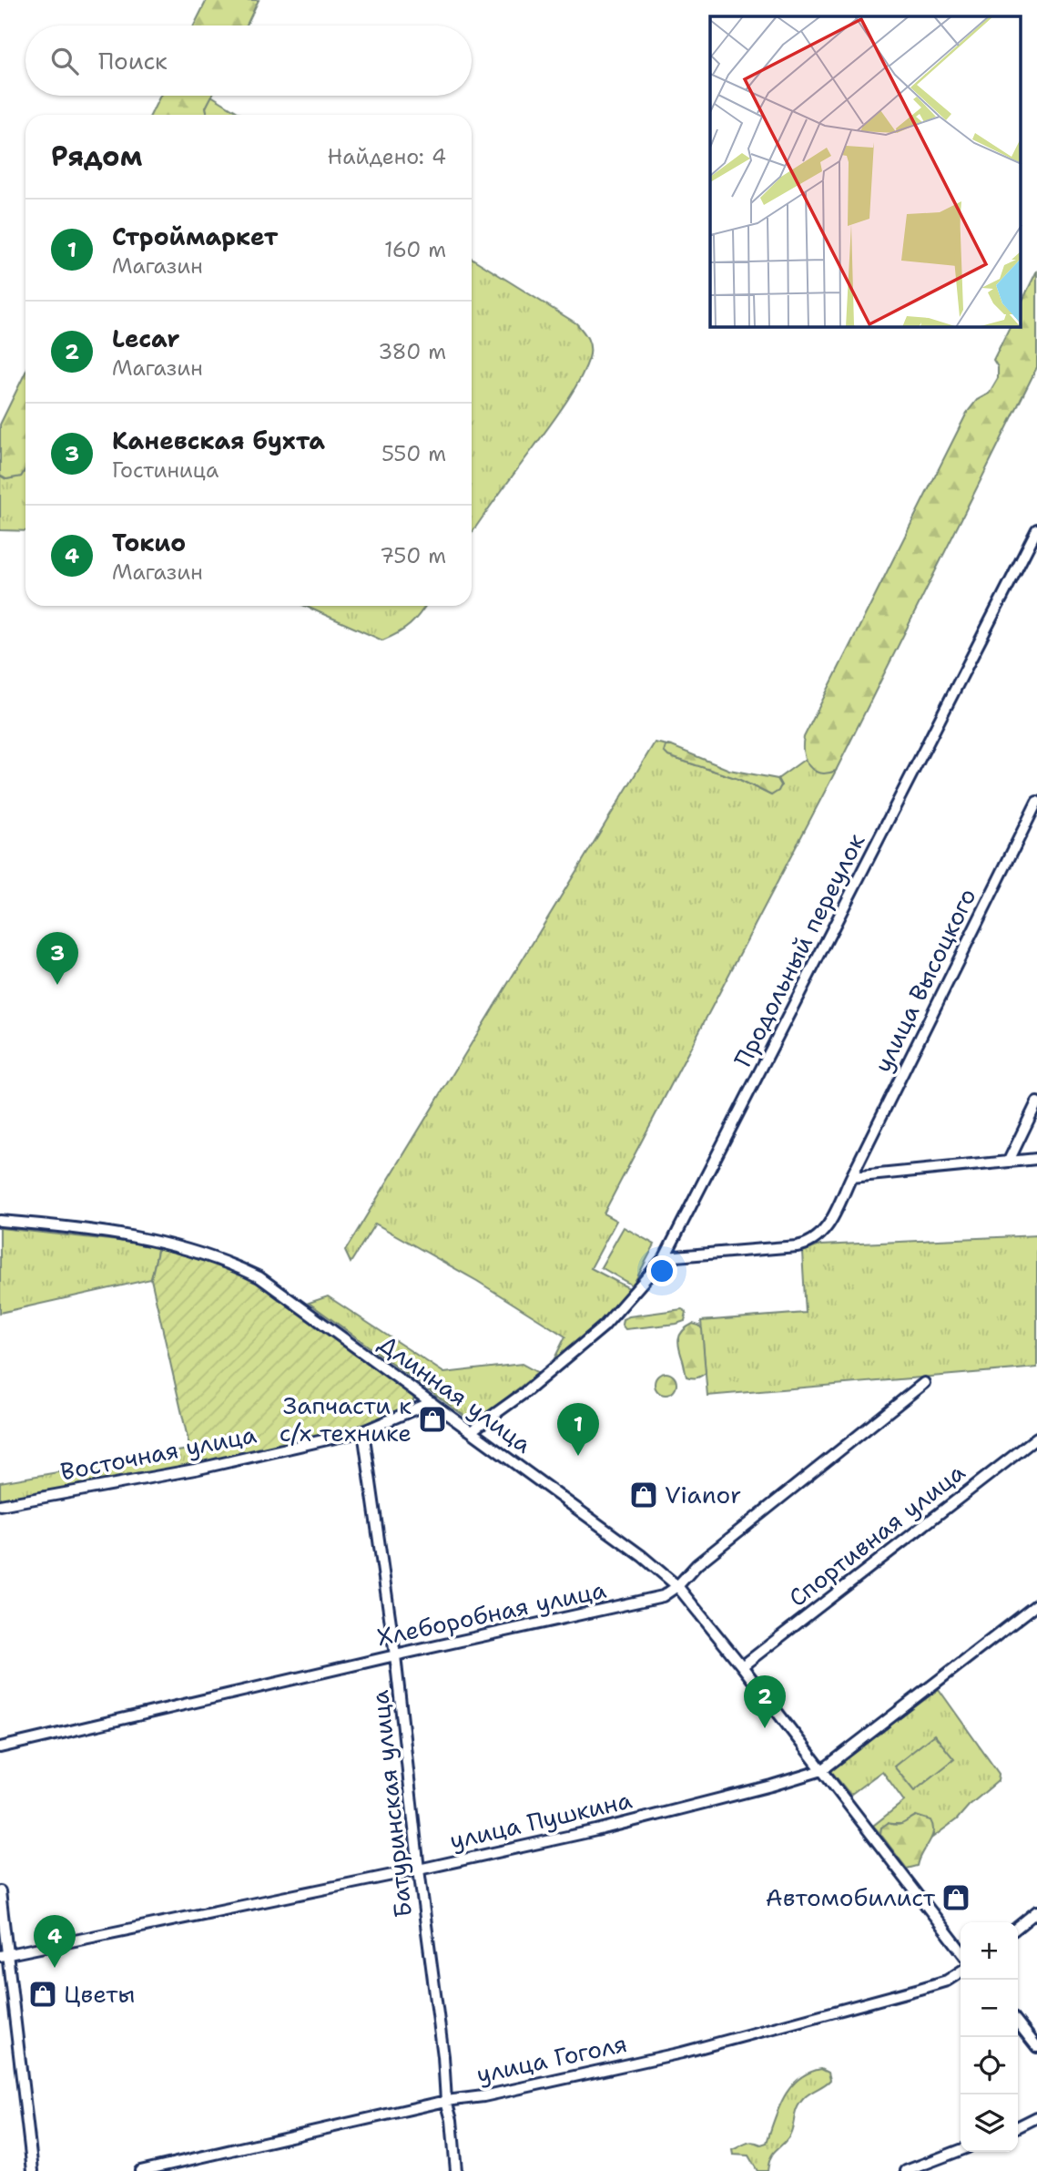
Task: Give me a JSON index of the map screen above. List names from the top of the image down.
{
  "streets": {
    "street": [
      "Продольный переулок",
      "улица Высоцкого",
      "Длинная улица",
      "Восточная улица",
      "Спортивная улица",
      "Хлеборобная улица",
      "Батуринская улица",
      "улица Пушкина",
      "улица Гоголя"
    ]
  },
  "crossings": [
    ["Продольный переулок", "улица Высоцкого"],
    ["Продольный переулок", "Длинная улица"],
    ["Длинная улица", "Восточная улица"],
    ["Длинная улица", "Спортивная улица"],
    ["Длинная улица", "Хлеборобная улица"],
    ["Длинная улица", "улица Пушкина"],
    ["Восточная улица", "Батуринская улица"],
    ["Хлеборобная улица", "Батуринская улица"],
    ["Батуринская улица", "улица Пушкина"],
    ["Батуринская улица", "улица Гоголя"]
  ],
  "places": {
    "shop": [
      "Запчасти к с/х технике",
      "Vianor",
      "Автомобилист",
      "Цветы"
    ]
  },
  "page": {
    "search": "Поиск",
    "heading": ["Рядом", "Найдено: 4"],
    "list": [
      {
        "mark": "1",
        "name": "Строймаркет",
        "note": "Магазин",
        "value": "160 m"
      },
      {
        "mark": "2",
        "name": "Lecar",
        "note": "Магазин",
        "value": "380 m"
      },
      {
        "mark": "3",
        "name": "Каневская бухта",
        "note": "Гостиница",
        "value": "550 m"
      },
      {
        "mark": "4",
        "name": "Токио",
        "note": "Магазин",
        "value": "750 m"
      }
    ],
    "pins": [
      "3",
      "1",
      "2",
      "4"
    ],
    "map_buttons": ["+", "−"]
  }
}
